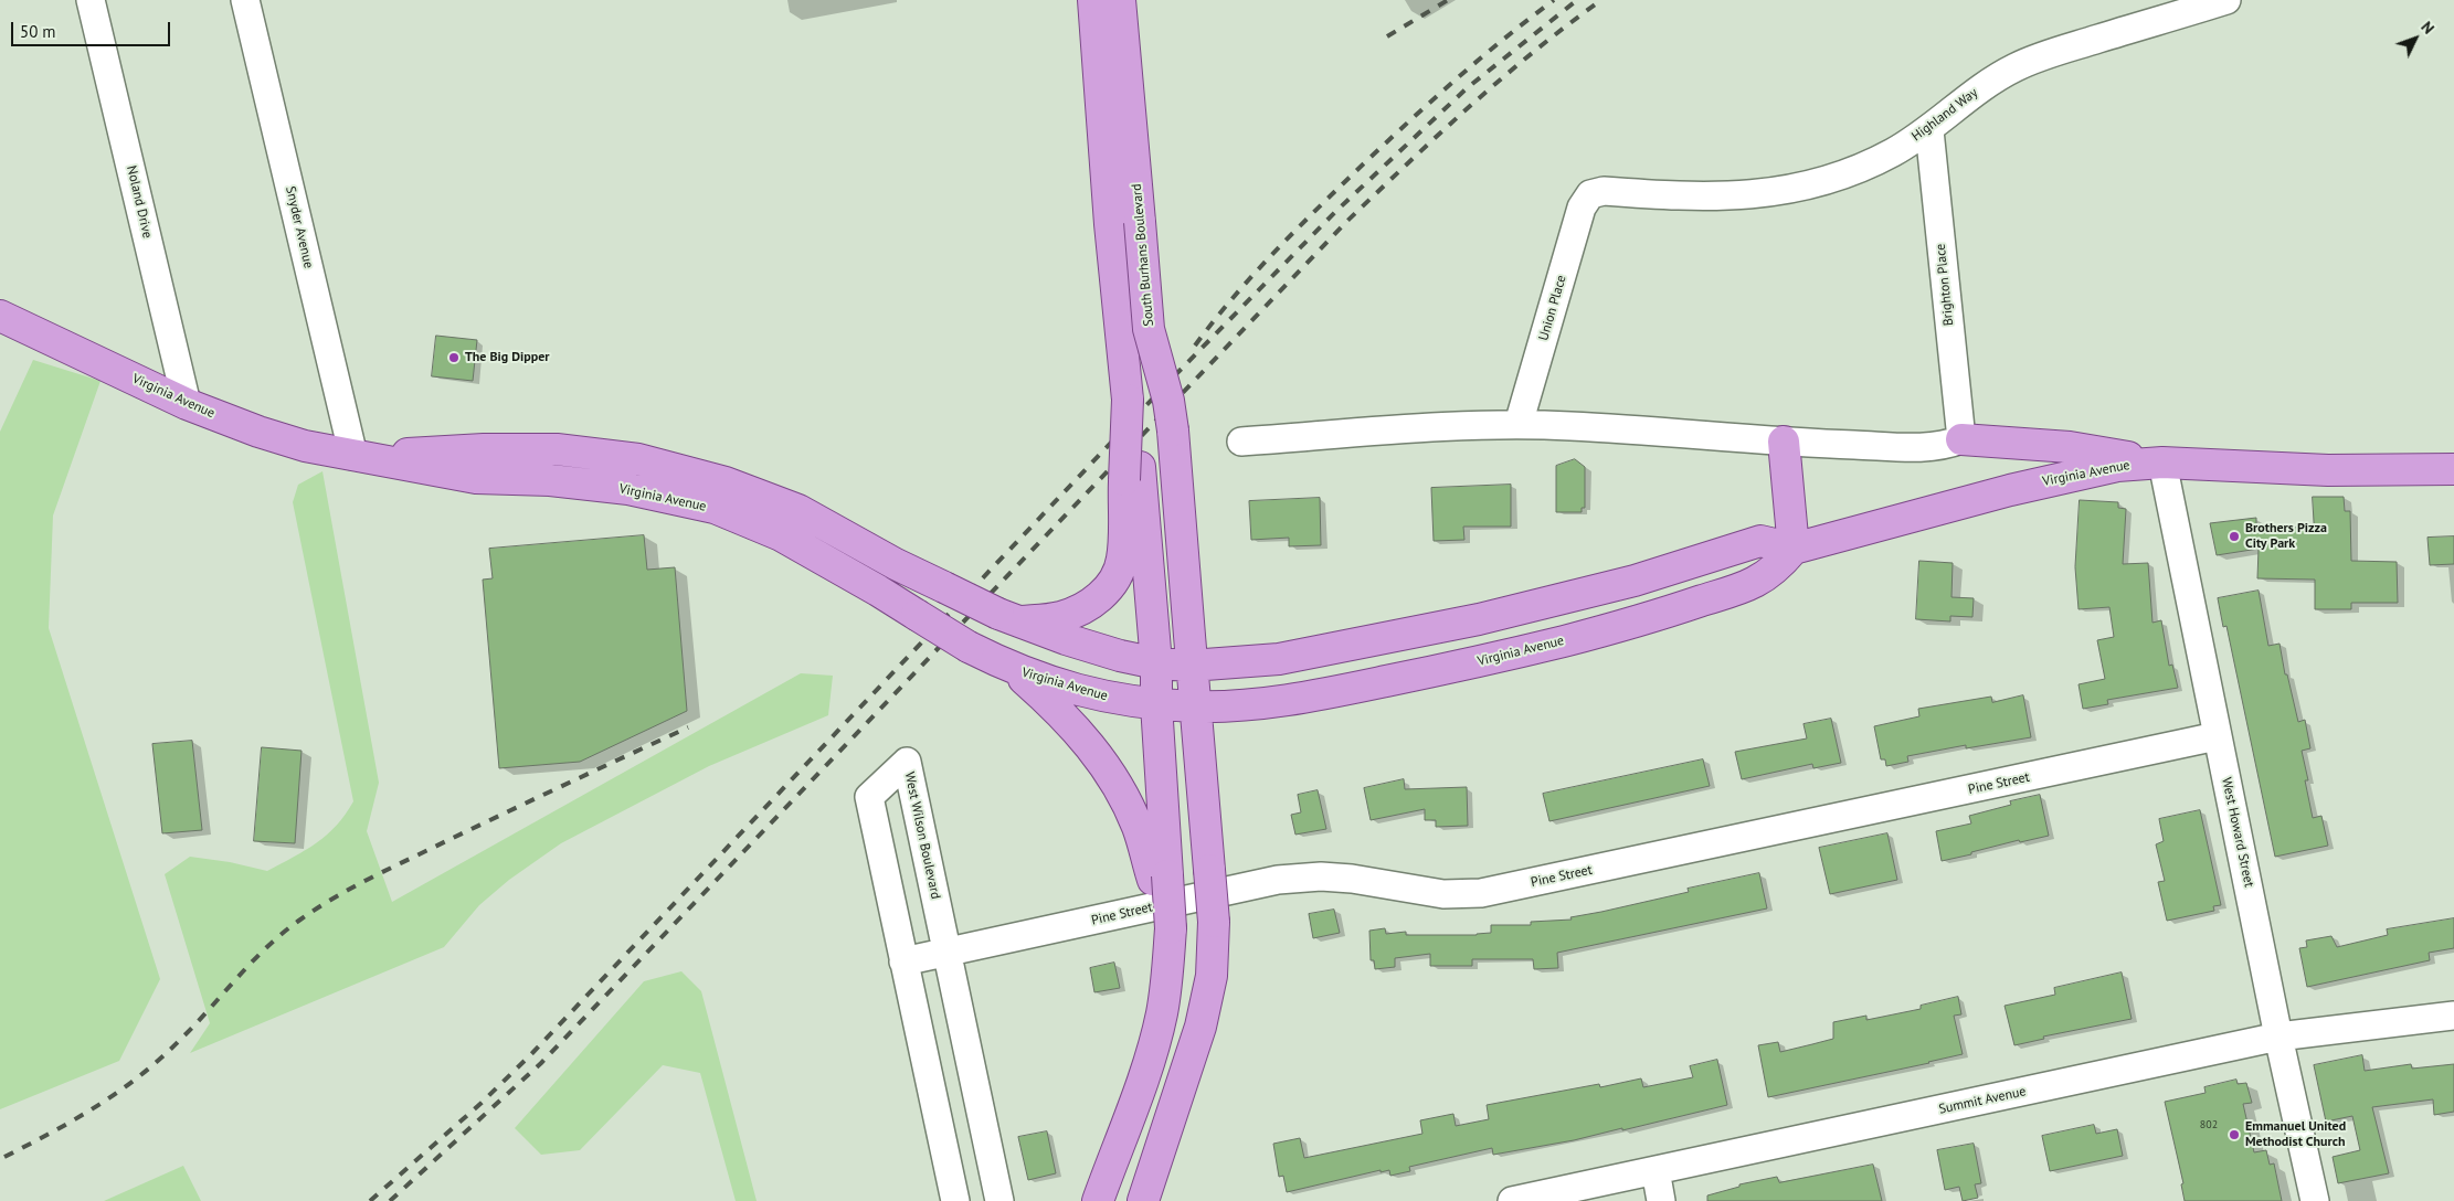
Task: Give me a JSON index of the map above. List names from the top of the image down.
{
  "streets": {
    "main road": ["South Burhans Boulevard", "Virginia Avenue"],
    "street": [
      "Highland Way",
      "Noland Drive",
      "Snyder Avenue",
      "Brighton Place",
      "Union Place",
      "Pine Street",
      "West Howard Street",
      "West Wilson Boulevard",
      "Summit Avenue"
    ]
  },
  "crossings": [
    ["Highland Way", "Brighton Place"],
    ["Highland Way", "Union Place"],
    ["Noland Drive", "Virginia Avenue"],
    ["Snyder Avenue", "Virginia Avenue"],
    ["South Burhans Boulevard", "Virginia Avenue"],
    ["Virginia Avenue", "West Howard Street"],
    ["Pine Street", "West Howard Street"],
    ["Pine Street", "West Wilson Boulevard"],
    ["West Howard Street", "Summit Avenue"]
  ],
  "places": ["The Big Dipper", "Brothers Pizza City Park", "Emmanuel United Methodist Church"],
  "house_numbers": ["802"],
  "scale_bar": "50 m",
  "north": "top right"
}
